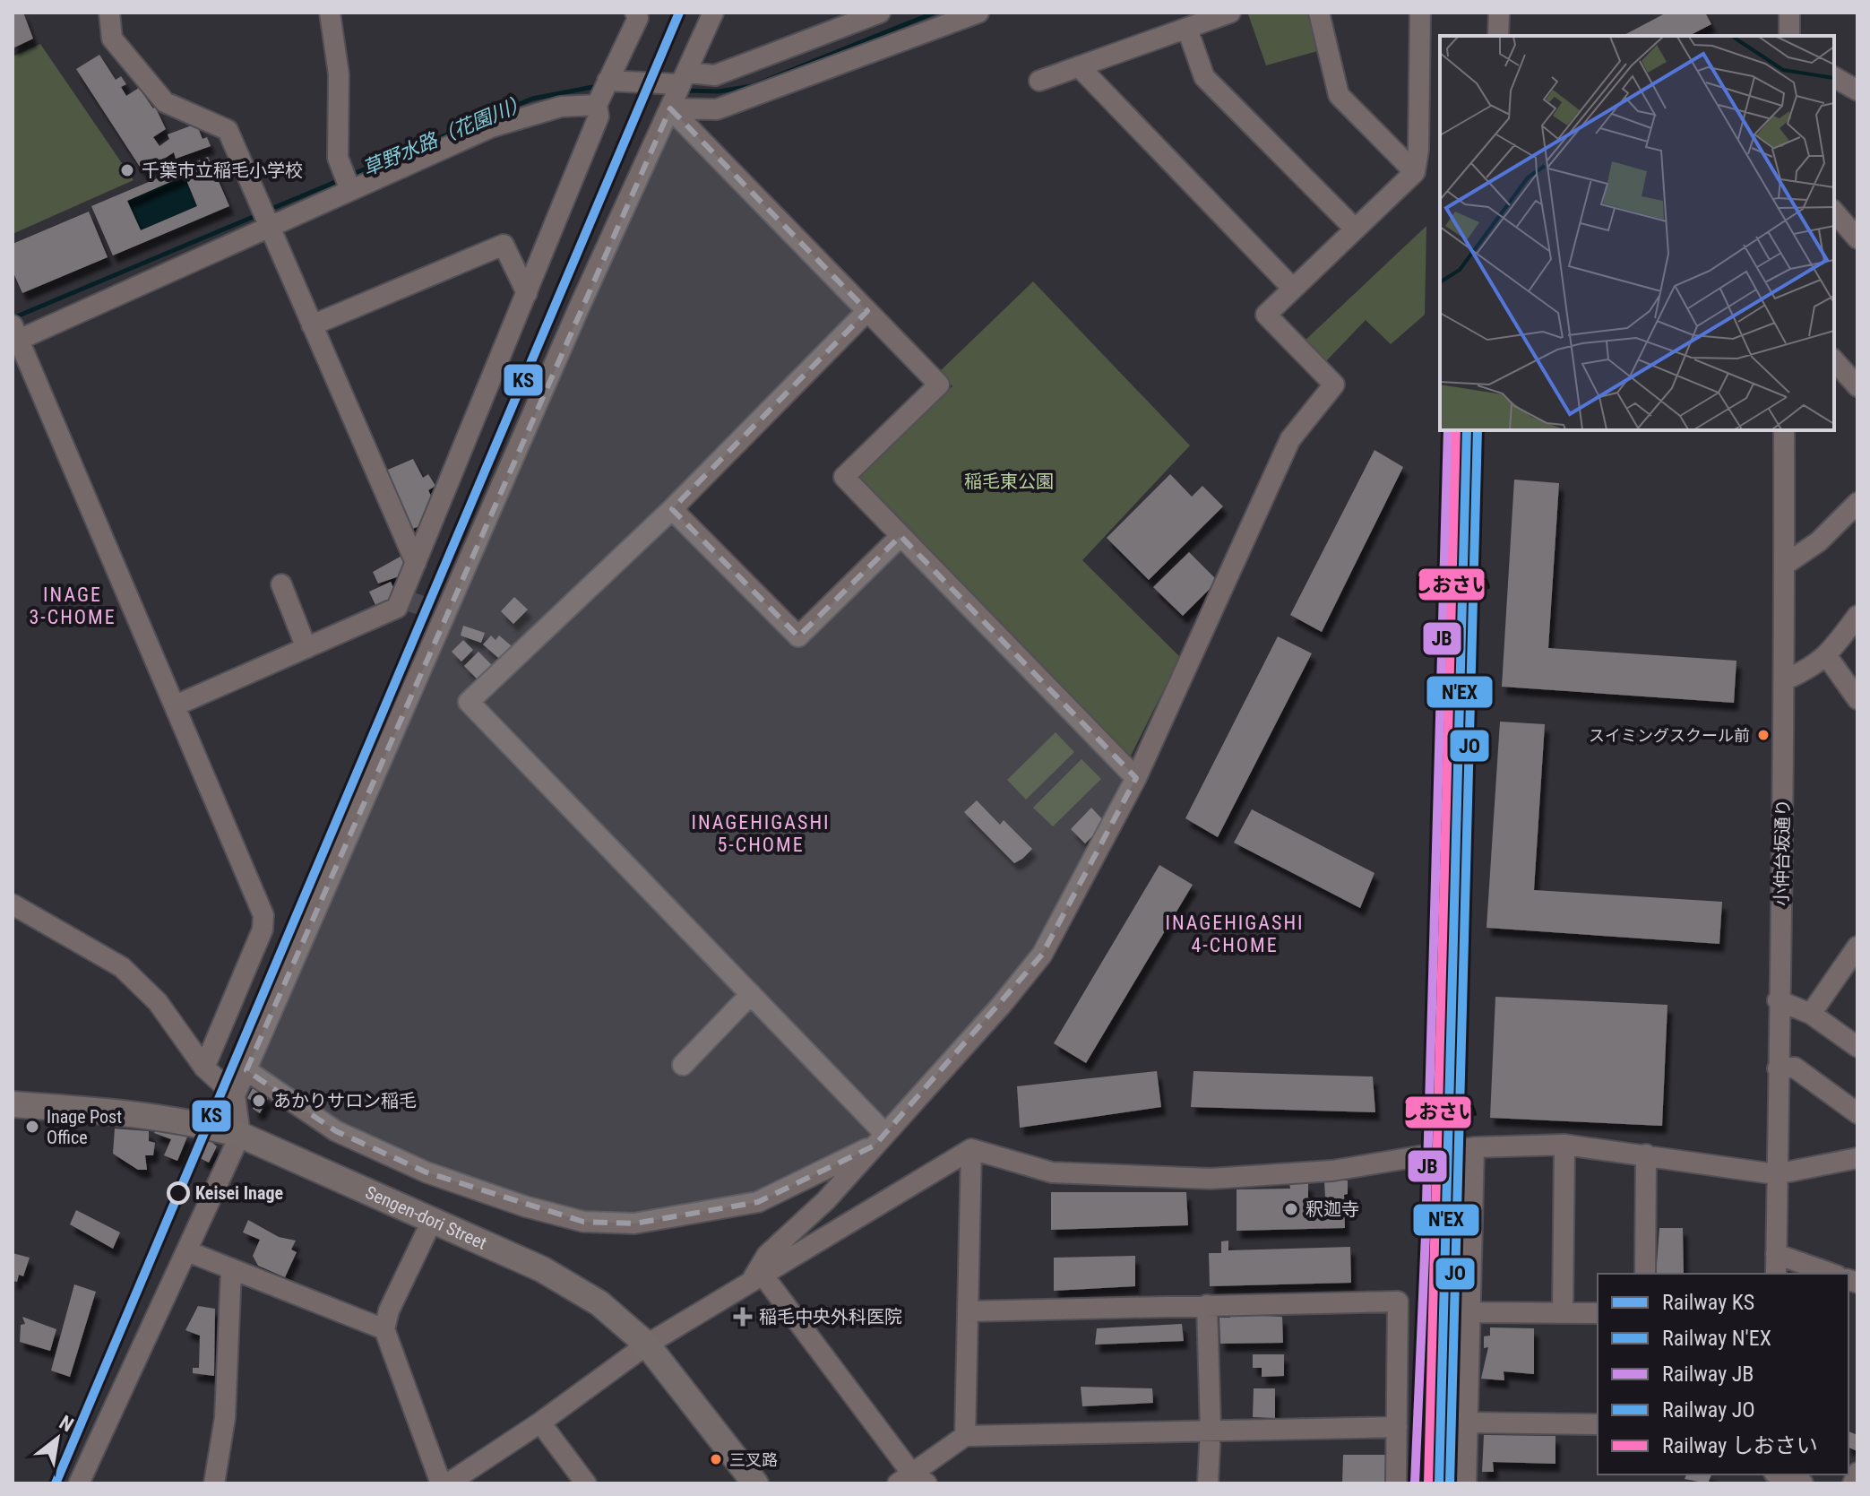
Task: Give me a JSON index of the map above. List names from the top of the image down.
{
  "streets": {
    "main road": ["Sengen-dori Street"],
    "street": ["小仲台坂通り"]
  },
  "districts": ["INAGE 3-CHOME", "INAGEHIGASHI 5-CHOME", "INAGEHIGASHI 4-CHOME"],
  "water": ["草野水路（花園川）"],
  "parks": ["稲毛東公園"],
  "places": {
    "other": [
      "千葉市立稲毛小学校",
      "スイミングスクール前",
      "あかりサロン稲毛",
      "Inage Post Office",
      "Keisei Inage",
      "釈迦寺",
      "三叉路"
    ],
    "health": ["稲毛中央外科医院"]
  },
  "lines": [
    "rail line KS",
    "rail line N'EX",
    "rail line JB",
    "rail line JO",
    "rail line しおさい"
  ],
  "legend": [
    "Railway KS",
    "Railway N'EX",
    "Railway JB",
    "Railway JO",
    "Railway しおさい"
  ],
  "north": "top right"
}
